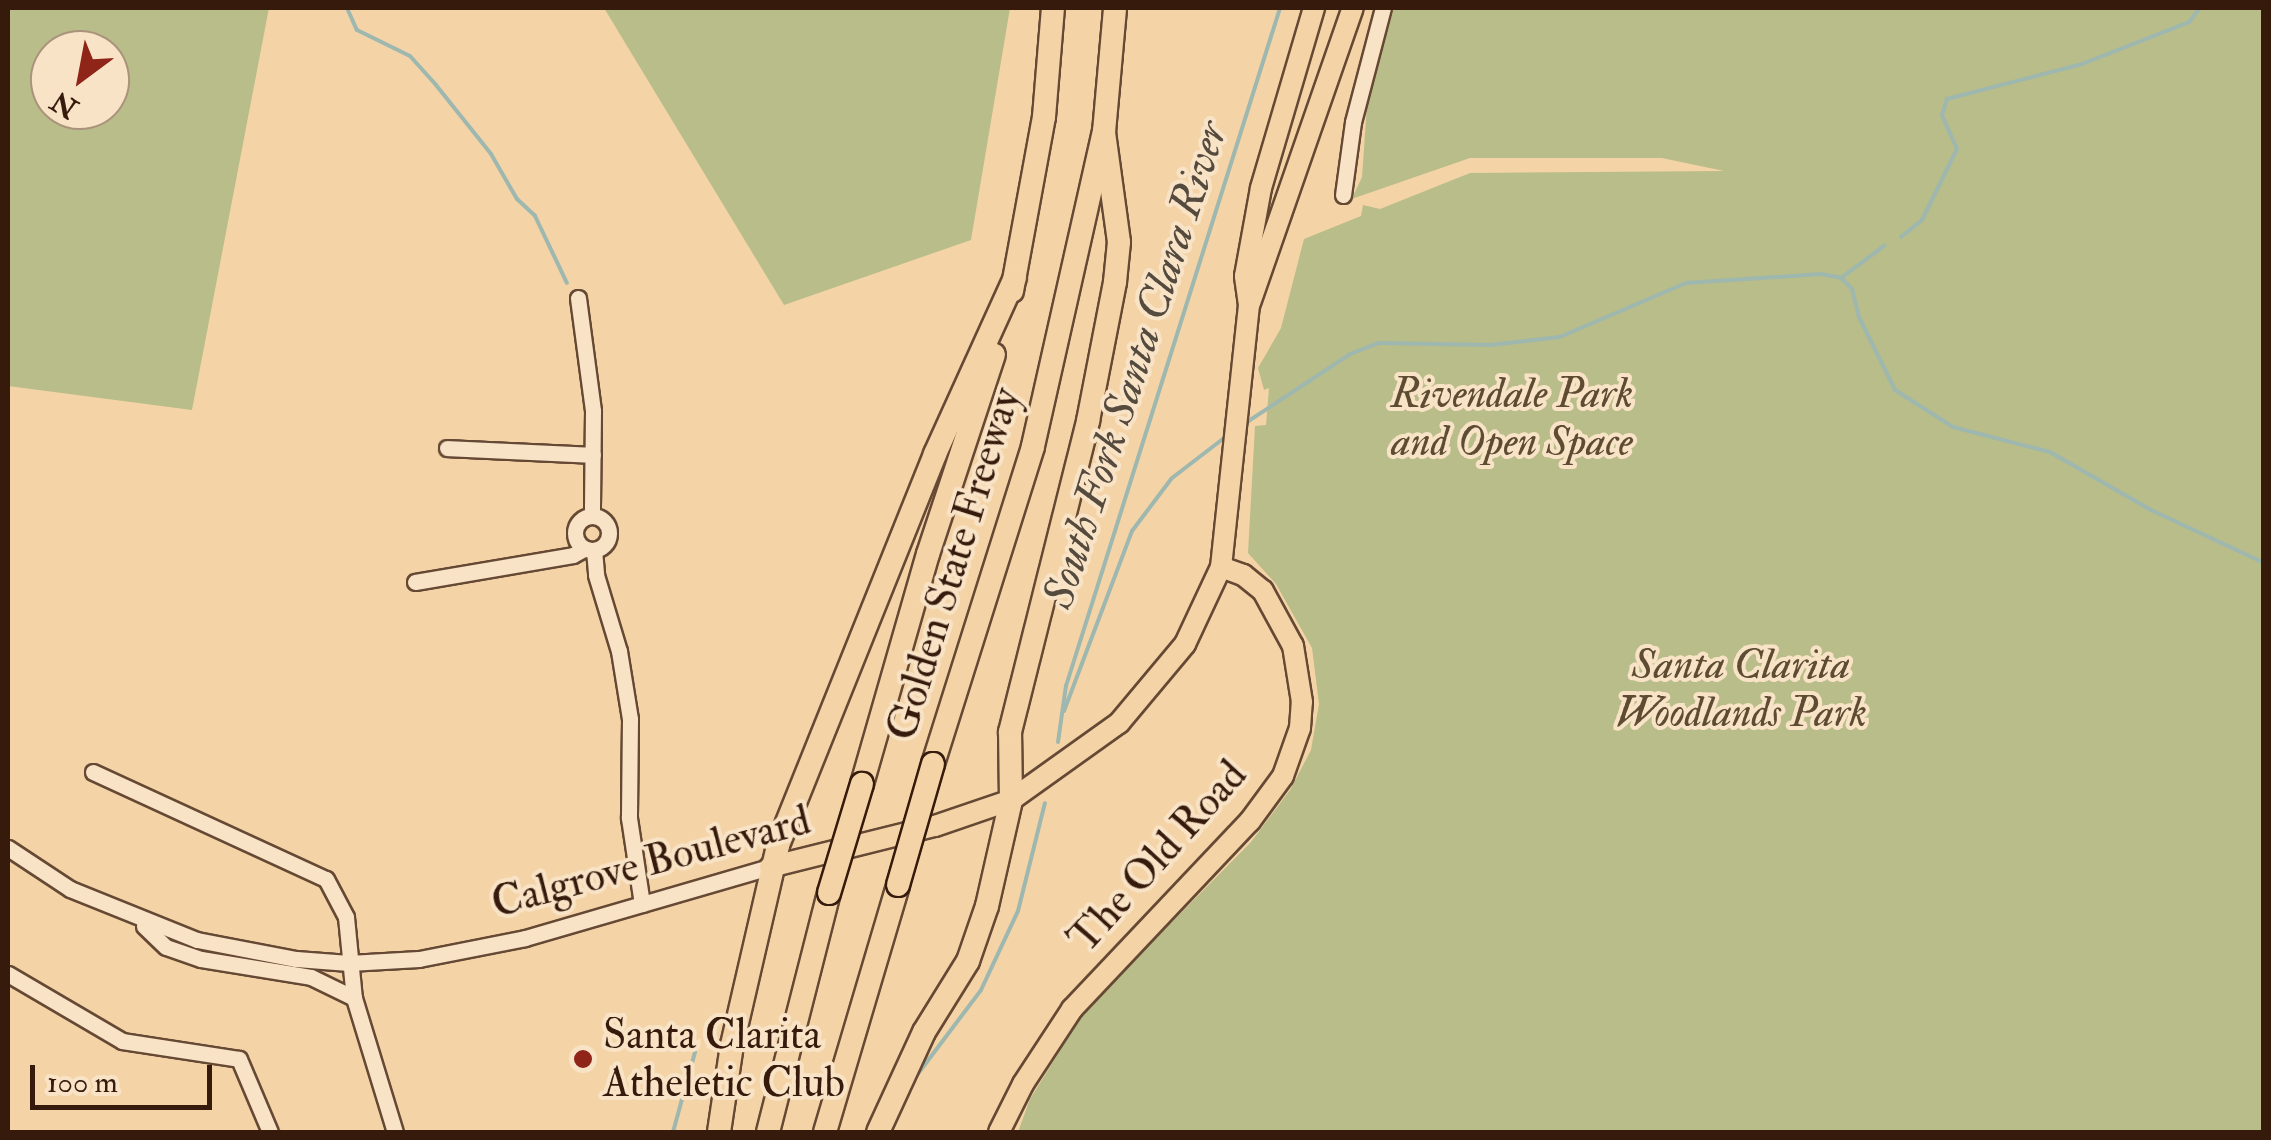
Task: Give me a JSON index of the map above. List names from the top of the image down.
{
  "streets": {
    "highway": ["Golden State Freeway"],
    "main road": ["The Old Road", "Calgrove Boulevard"]
  },
  "crossings": [
    ["The Old Road", "Calgrove Boulevard"]
  ],
  "water": ["South Fork Santa Clara River"],
  "parks": ["Rivendale Park and Open Space", "Santa Clarita Woodlands Park"],
  "places": ["Santa Clarita Atheletic Club"],
  "scale_bar": "100 m",
  "north": "bottom left"
}
